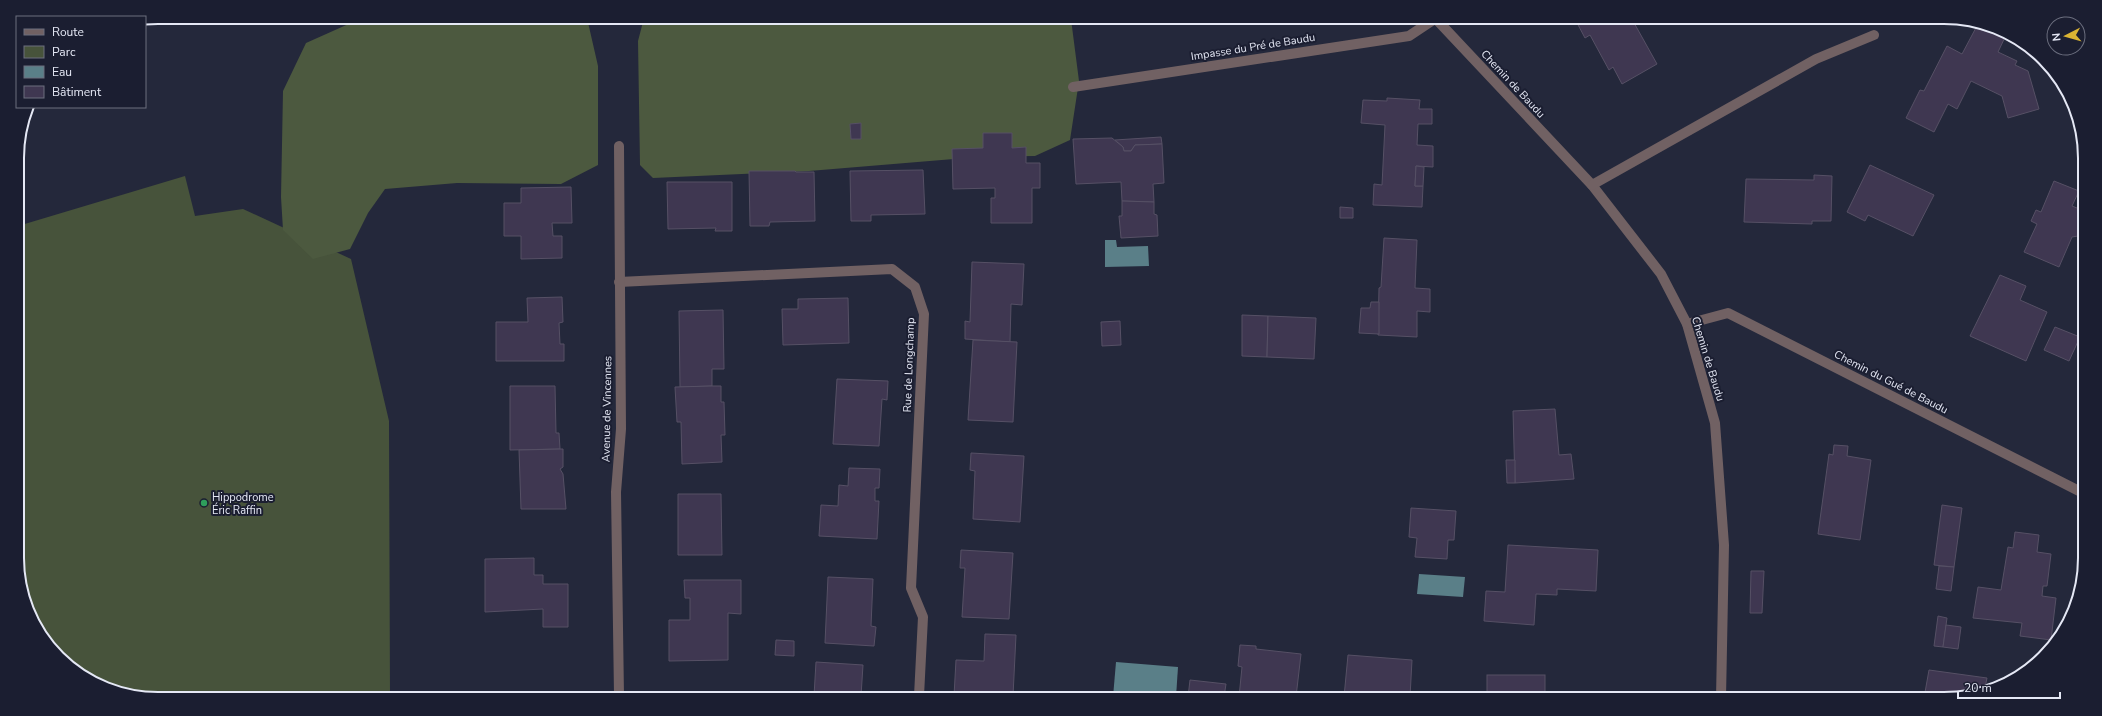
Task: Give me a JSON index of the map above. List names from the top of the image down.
{
  "streets": {
    "street": [
      "Impasse du Pré de Baudu",
      "Chemin de Baudu",
      "Rue de Longchamp",
      "Chemin du Gué de Baudu",
      "Avenue de Vincennes"
    ]
  },
  "crossings": [
    ["Chemin de Baudu", "Chemin du Gué de Baudu"],
    ["Rue de Longchamp", "Avenue de Vincennes"]
  ],
  "places": ["Hippodrome Éric Raffin"],
  "legend": [
    "Route",
    "Parc",
    "Eau",
    "Bâtiment"
  ],
  "scale_bar": "20 m",
  "north": "left"
}
